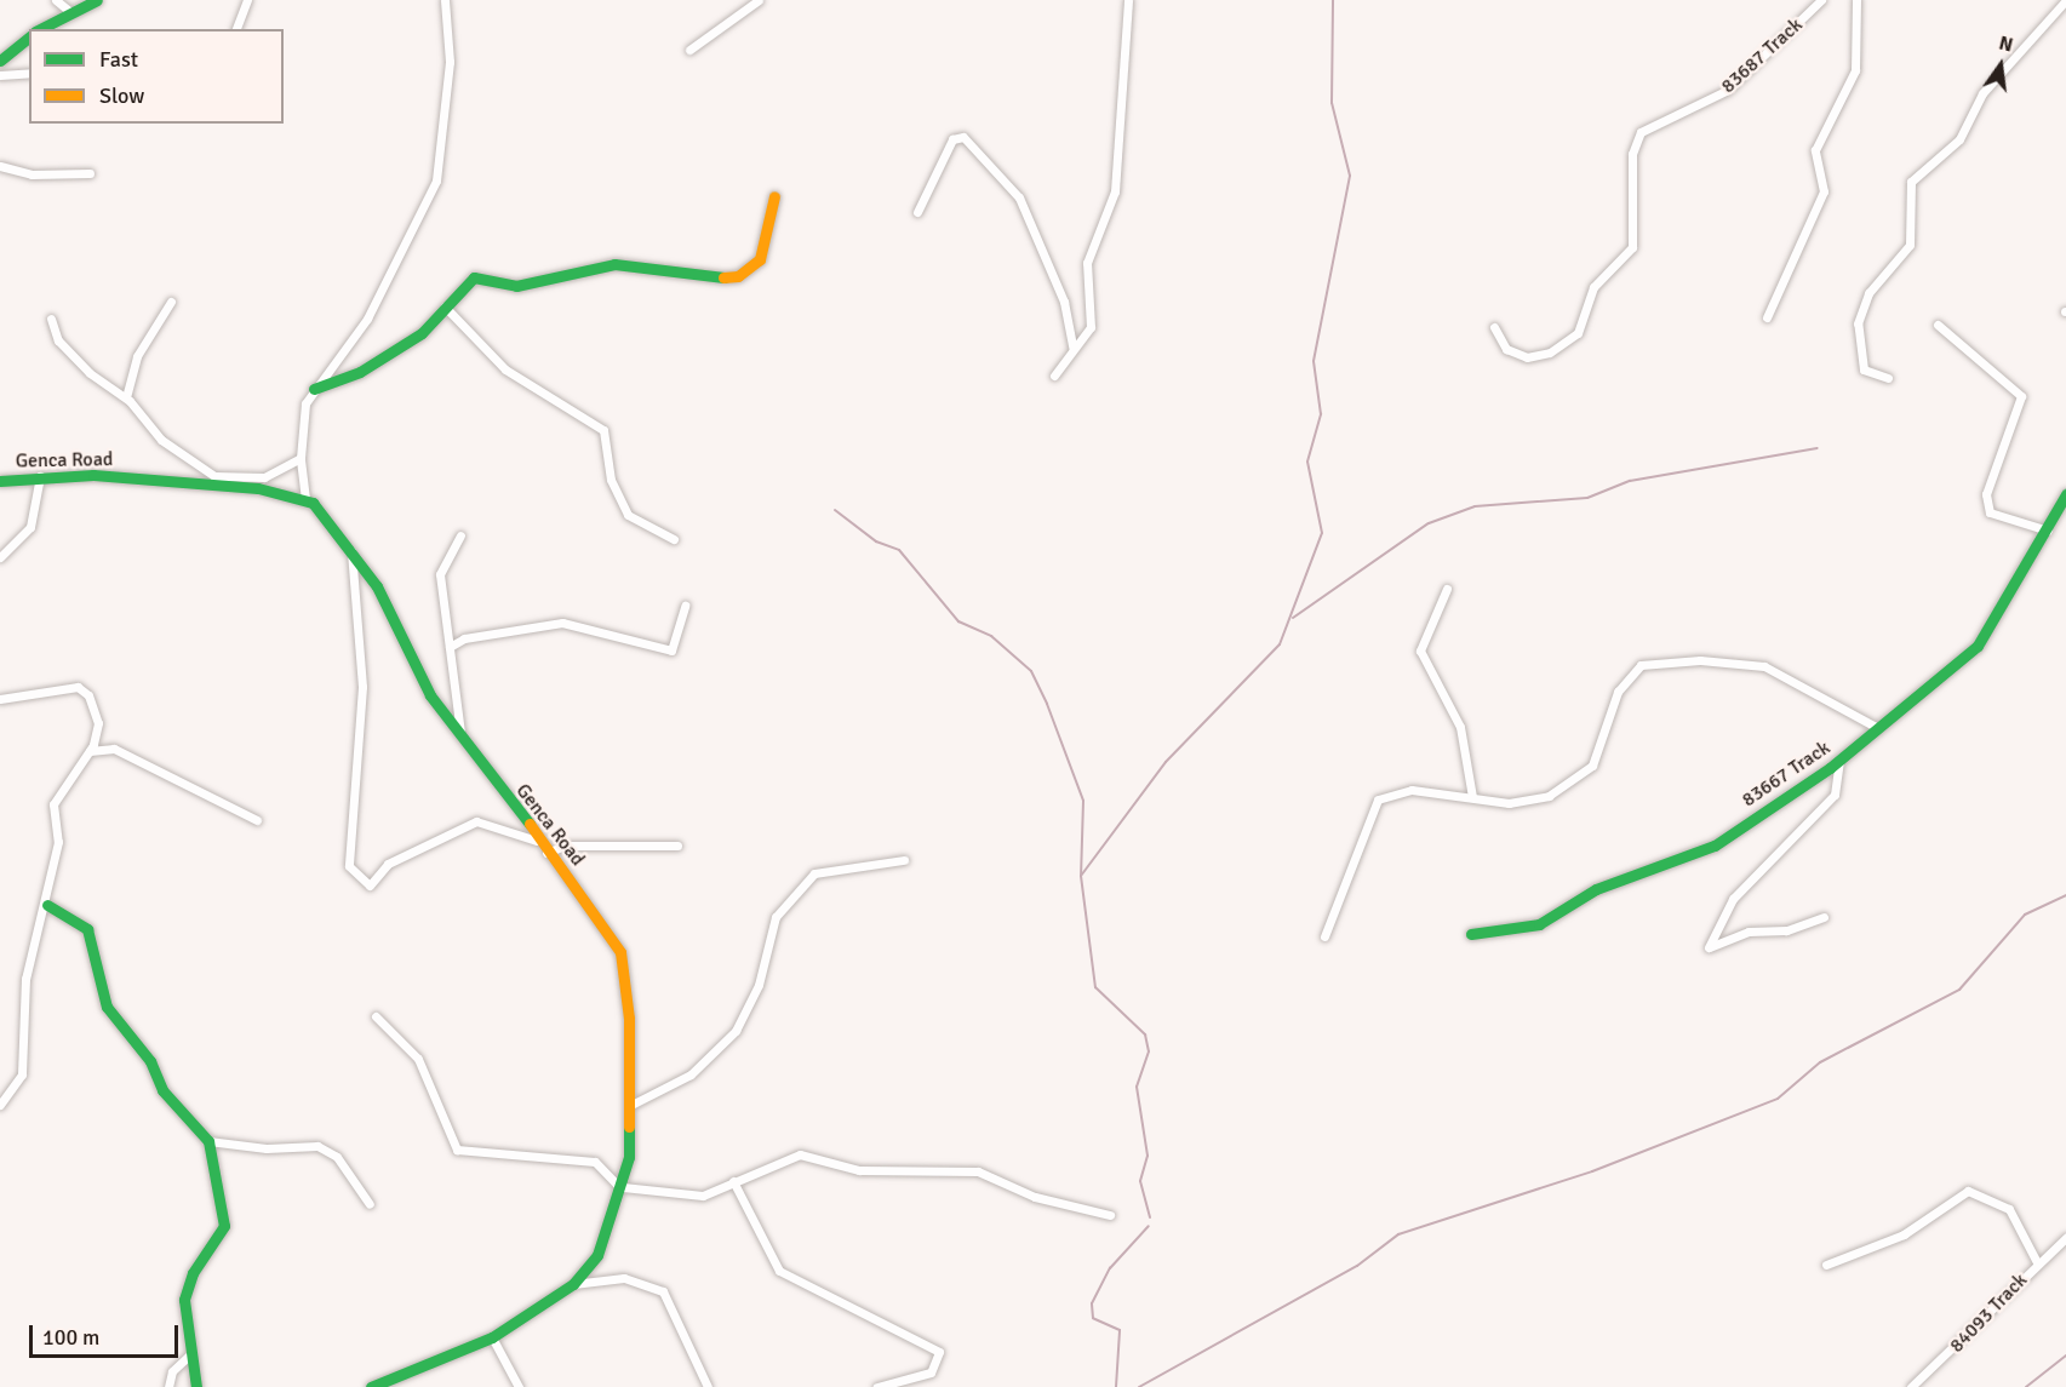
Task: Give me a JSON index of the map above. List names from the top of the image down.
{
  "streets": {
    "street": [
      "83687 Track",
      "Genca Road",
      "83667 Track",
      "84093 Track"
    ]
  },
  "legend": ["Fast", "Slow"],
  "scale_bar": "100 m",
  "north": "top"
}
